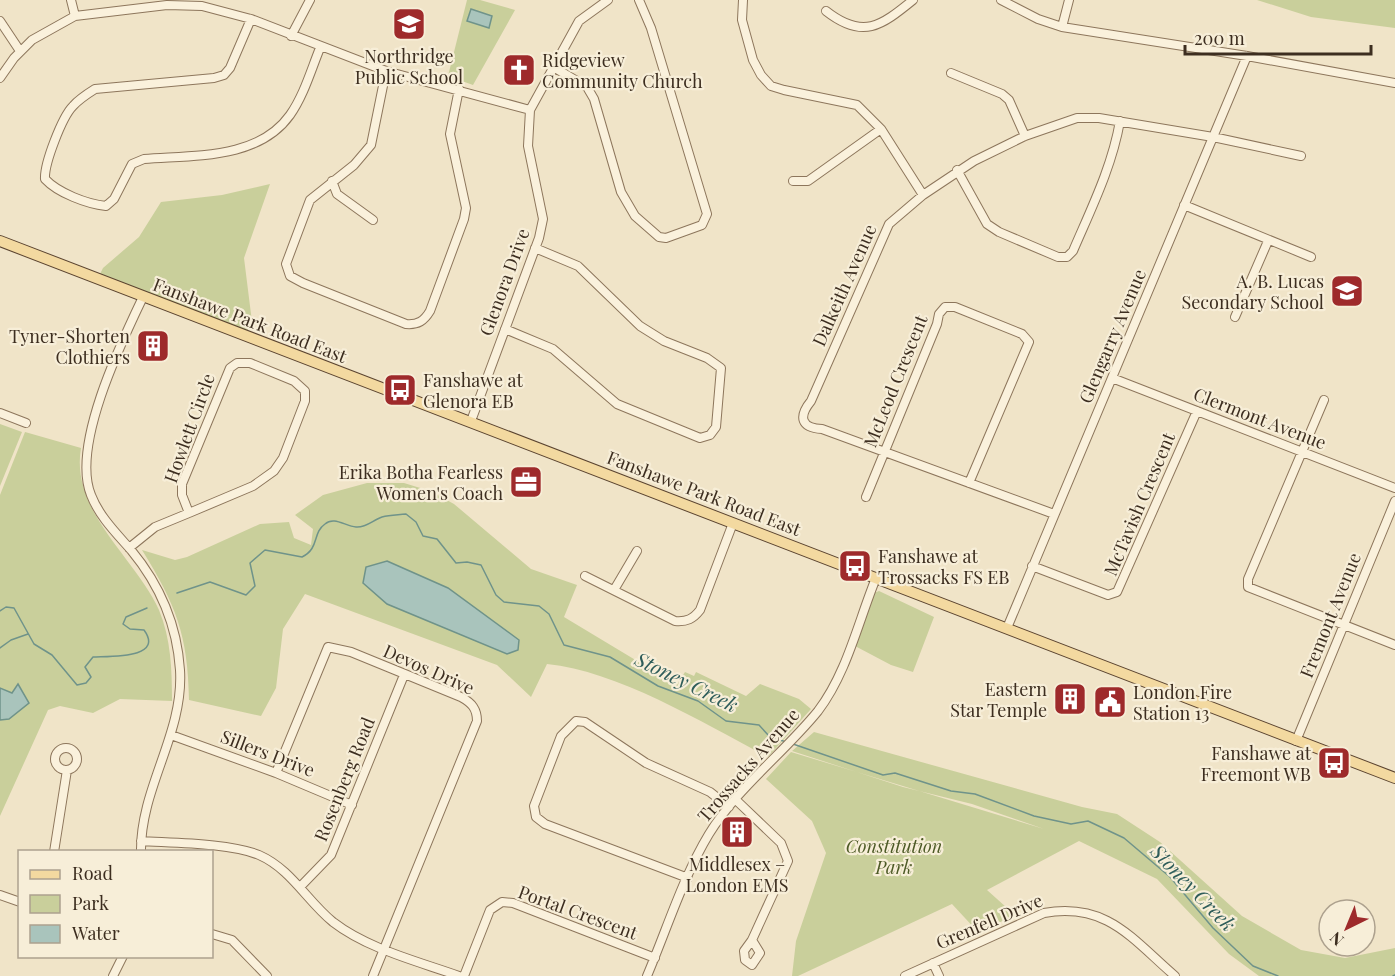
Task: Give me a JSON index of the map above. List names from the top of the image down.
{
  "streets": {
    "main road": ["Fanshawe Park Road East"],
    "street": [
      "Glenora Drive",
      "Dalkeith Avenue",
      "Glengarry Avenue",
      "McLeod Crescent",
      "Clermont Avenue",
      "Howlett Circle",
      "McTavish Crescent",
      "Fremont Avenue",
      "Devos Drive",
      "Sillers Drive",
      "Trossacks Avenue",
      "Rosenberg Road",
      "Portal Crescent",
      "Grenfell Drive"
    ]
  },
  "crossings": [
    ["Glenora Drive", "Fanshawe Park Road East"],
    ["Dalkeith Avenue", "Glengarry Avenue"],
    ["Dalkeith Avenue", "McLeod Crescent"],
    ["Fanshawe Park Road East", "Glengarry Avenue"],
    ["Fanshawe Park Road East", "Fremont Avenue"],
    ["Fanshawe Park Road East", "Trossacks Avenue"],
    ["Glengarry Avenue", "Clermont Avenue"],
    ["Glengarry Avenue", "McTavish Crescent"],
    ["Clermont Avenue", "McTavish Crescent"],
    ["Devos Drive", "Sillers Drive"],
    ["Devos Drive", "Rosenberg Road"],
    ["Sillers Drive", "Rosenberg Road"],
    ["Trossacks Avenue", "Portal Crescent"]
  ],
  "water": ["Stoney Creek"],
  "parks": ["Constitution Park"],
  "places": {
    "school or university": ["Northridge Public School", "A. B. Lucas Secondary School"],
    "church": ["Ridgeview Community Church"],
    "building": ["Tyner-Shorten Clothiers", "Eastern Star Temple", "Middlesex – London EMS"],
    "bus stop": ["Fanshawe at Glenora EB", "Fanshawe at Trossacks FS EB", "Fanshawe at Freemont WB"],
    "office": ["Erika Botha Fearless Women's Coach"],
    "public building": ["London Fire Station 13"]
  },
  "legend": ["Road", "Park", "Water"],
  "scale_bar": "200 m",
  "north": "bottom left"
}
